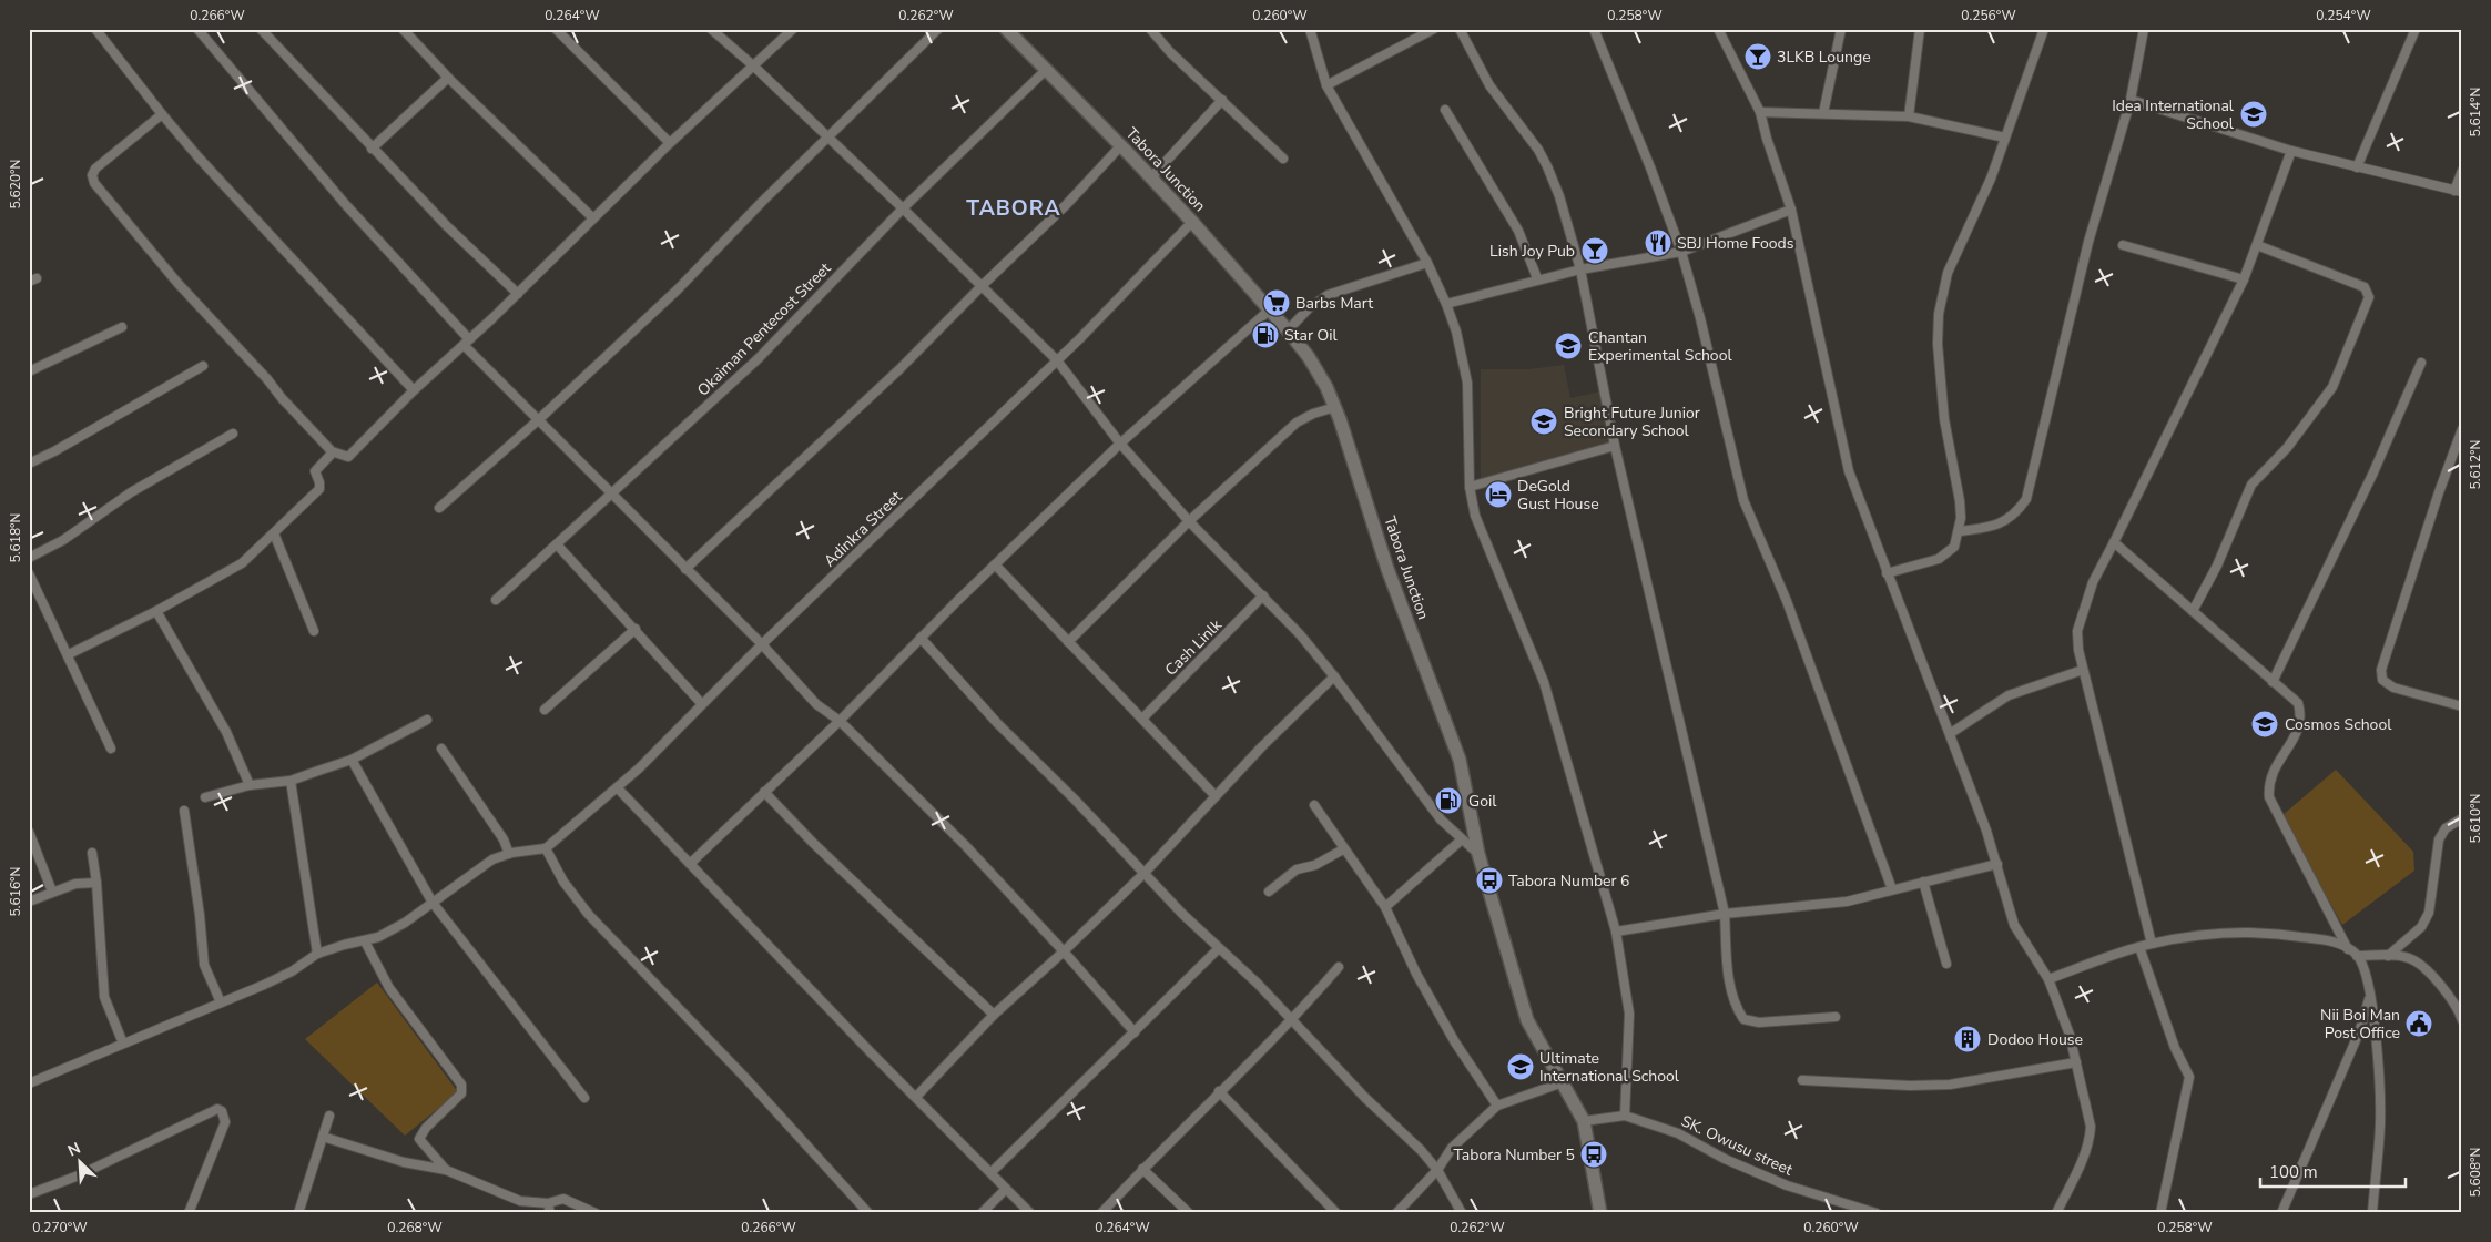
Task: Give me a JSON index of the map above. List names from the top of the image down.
{
  "streets": {
    "street": [
      "Tabora Junction",
      "Okaiman Pentecost Street",
      "Adinkra Street",
      "Cash Linlk",
      "SK. Owusu street"
    ]
  },
  "crossings": [
    ["Tabora Junction", "Okaiman Pentecost Street"],
    ["Tabora Junction", "Adinkra Street"],
    ["Tabora Junction", "SK. Owusu street"]
  ],
  "districts": ["TABORA"],
  "places": {
    "bar": ["3LKB Lounge", "Lish Joy Pub"],
    "school or university": [
      "Idea International School",
      "Chantan Experimental School",
      "Bright Future Junior Secondary School",
      "Cosmos School",
      "Ultimate International School"
    ],
    "restaurant": ["SBJ Home Foods"],
    "supermarket": ["Barbs Mart"],
    "fuel station": ["Star Oil", "Goil"],
    "hotel": ["DeGold Gust House"],
    "bus stop": ["Tabora Number 6", "Tabora Number 5"],
    "public building": ["Nii Boi Man Post Office"],
    "building": ["Dodoo House"]
  },
  "scale_bar": "100 m",
  "north": "top left",
  "coordinates": [
    "0.266°W",
    "0.264°W",
    "0.262°W",
    "0.260°W",
    "0.258°W",
    "0.256°W",
    "0.254°W",
    "5.614°N",
    "5.620°N",
    "5.612°N",
    "5.618°N",
    "5.610°N",
    "5.616°N",
    "5.608°N",
    "0.270°W",
    "0.268°W"
  ]
}
